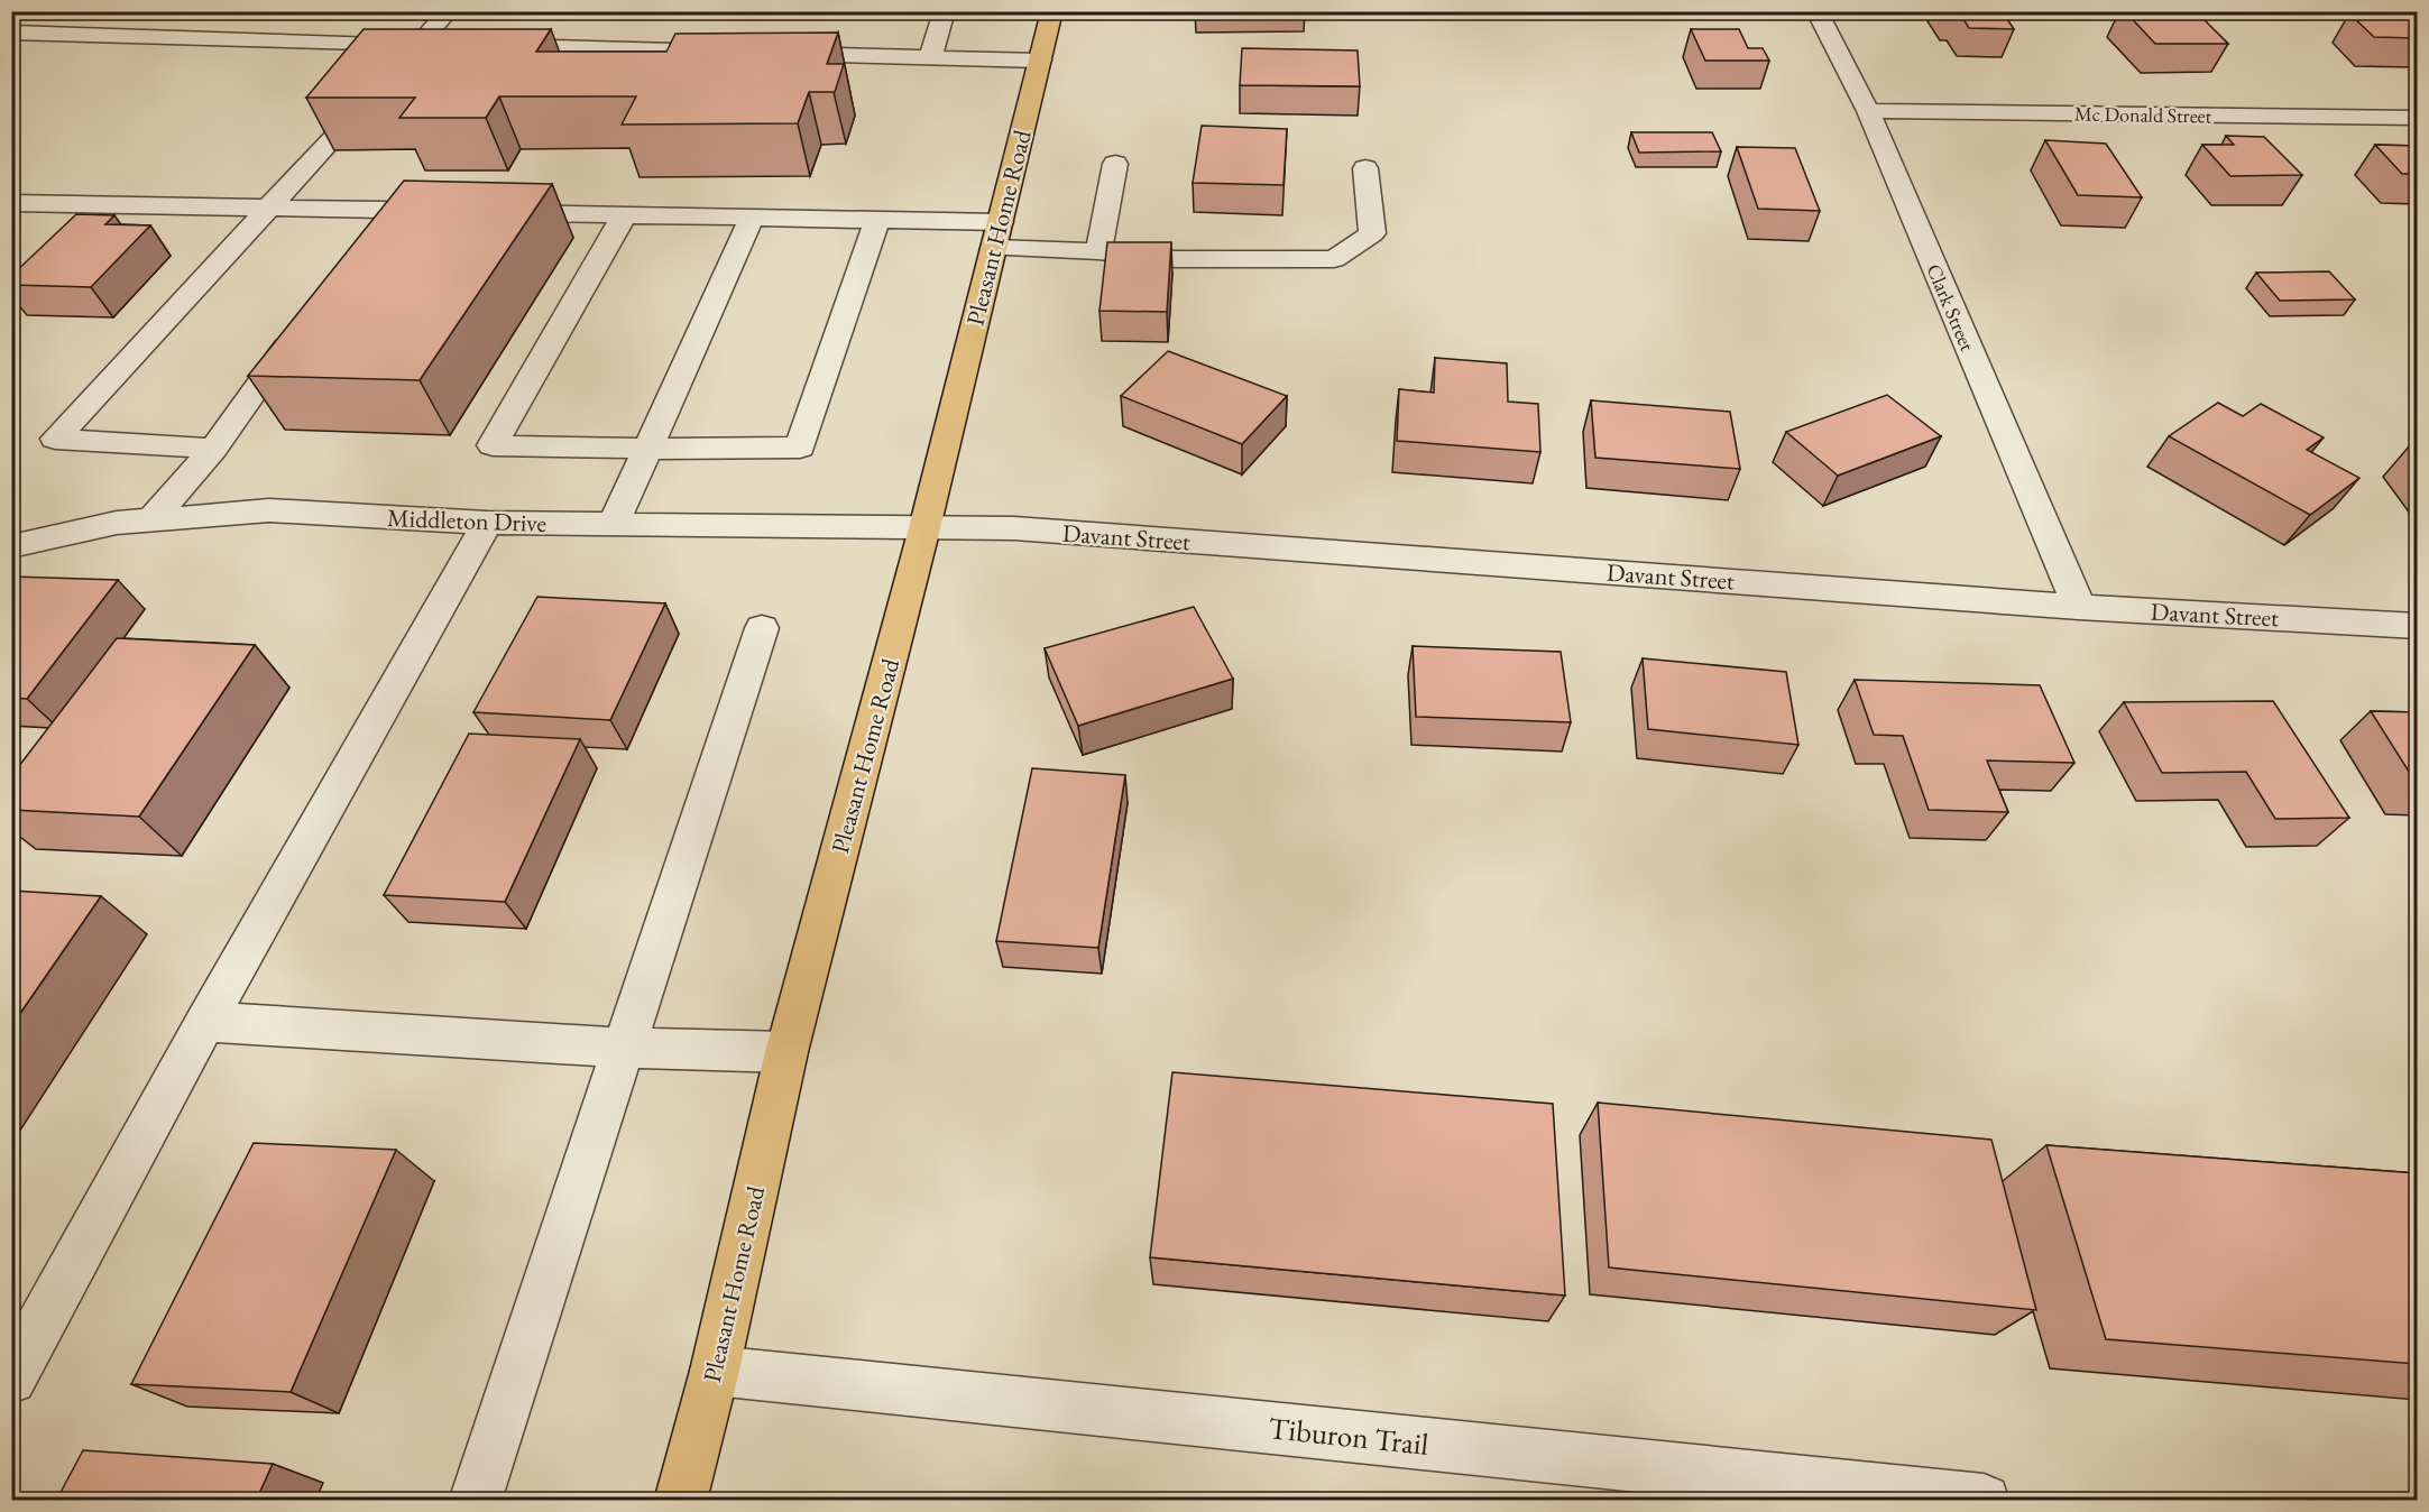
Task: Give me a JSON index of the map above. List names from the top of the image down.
{
  "streets": {
    "main road": ["Pleasant Home Road"],
    "street": [
      "Mc Donald Street",
      "Clark Street",
      "Middleton Drive",
      "Davant Street",
      "Tiburon Trail"
    ]
  },
  "crossings": [
    ["Mc Donald Street", "Clark Street"],
    ["Pleasant Home Road", "Middleton Drive"],
    ["Pleasant Home Road", "Davant Street"],
    ["Pleasant Home Road", "Tiburon Trail"],
    ["Clark Street", "Davant Street"],
    ["Middleton Drive", "Davant Street"]
  ]
}
